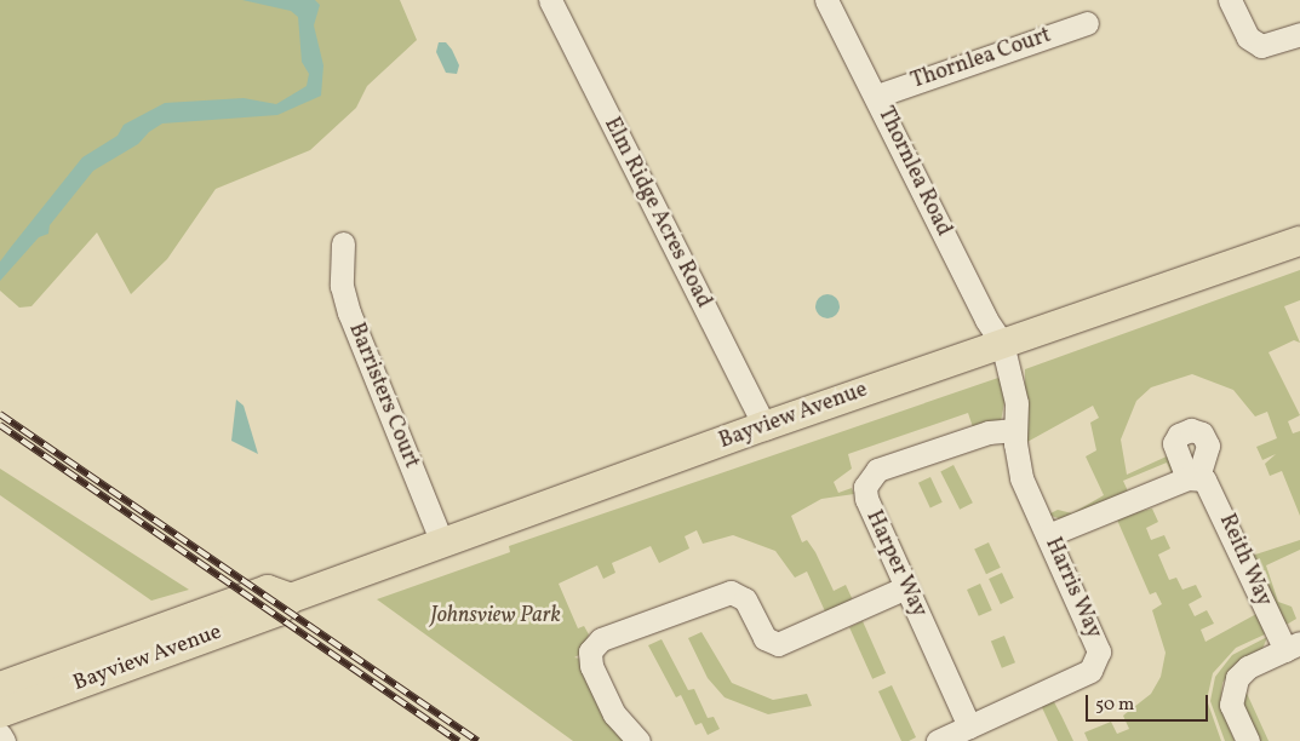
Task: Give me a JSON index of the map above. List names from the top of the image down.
{
  "streets": {
    "main road": ["Bayview Avenue"],
    "street": [
      "Thornlea Court",
      "Thornlea Road",
      "Elm Ridge Acres Road",
      "Barristers Court",
      "Reith Way",
      "Harper Way",
      "Harris Way"
    ]
  },
  "crossings": [
    ["Thornlea Court", "Thornlea Road"],
    ["Thornlea Road", "Bayview Avenue"],
    ["Thornlea Road", "Harris Way"],
    ["Elm Ridge Acres Road", "Bayview Avenue"],
    ["Barristers Court", "Bayview Avenue"],
    ["Bayview Avenue", "Harris Way"],
    ["Reith Way", "Harris Way"],
    ["Harper Way", "Harris Way"]
  ],
  "parks": ["Johnsview Park"],
  "scale_bar": "50 m"
}
